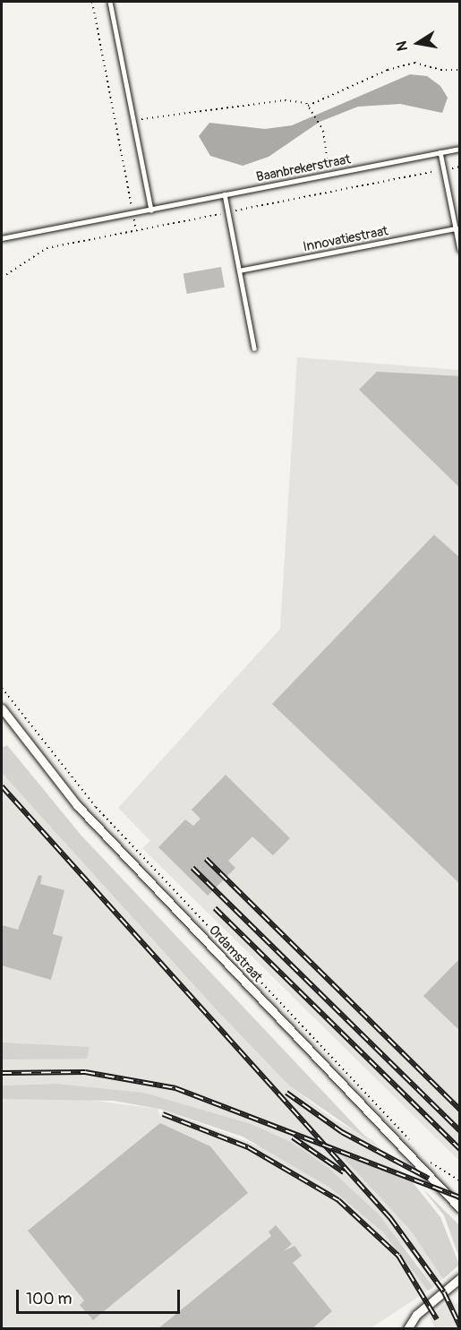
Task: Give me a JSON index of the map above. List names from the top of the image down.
{
  "streets": {
    "street": ["Ordamstraat"],
    "lane": ["Baanbrekerstraat", "Innovatiestraat"]
  },
  "scale_bar": "100 m",
  "north": "left"
}
